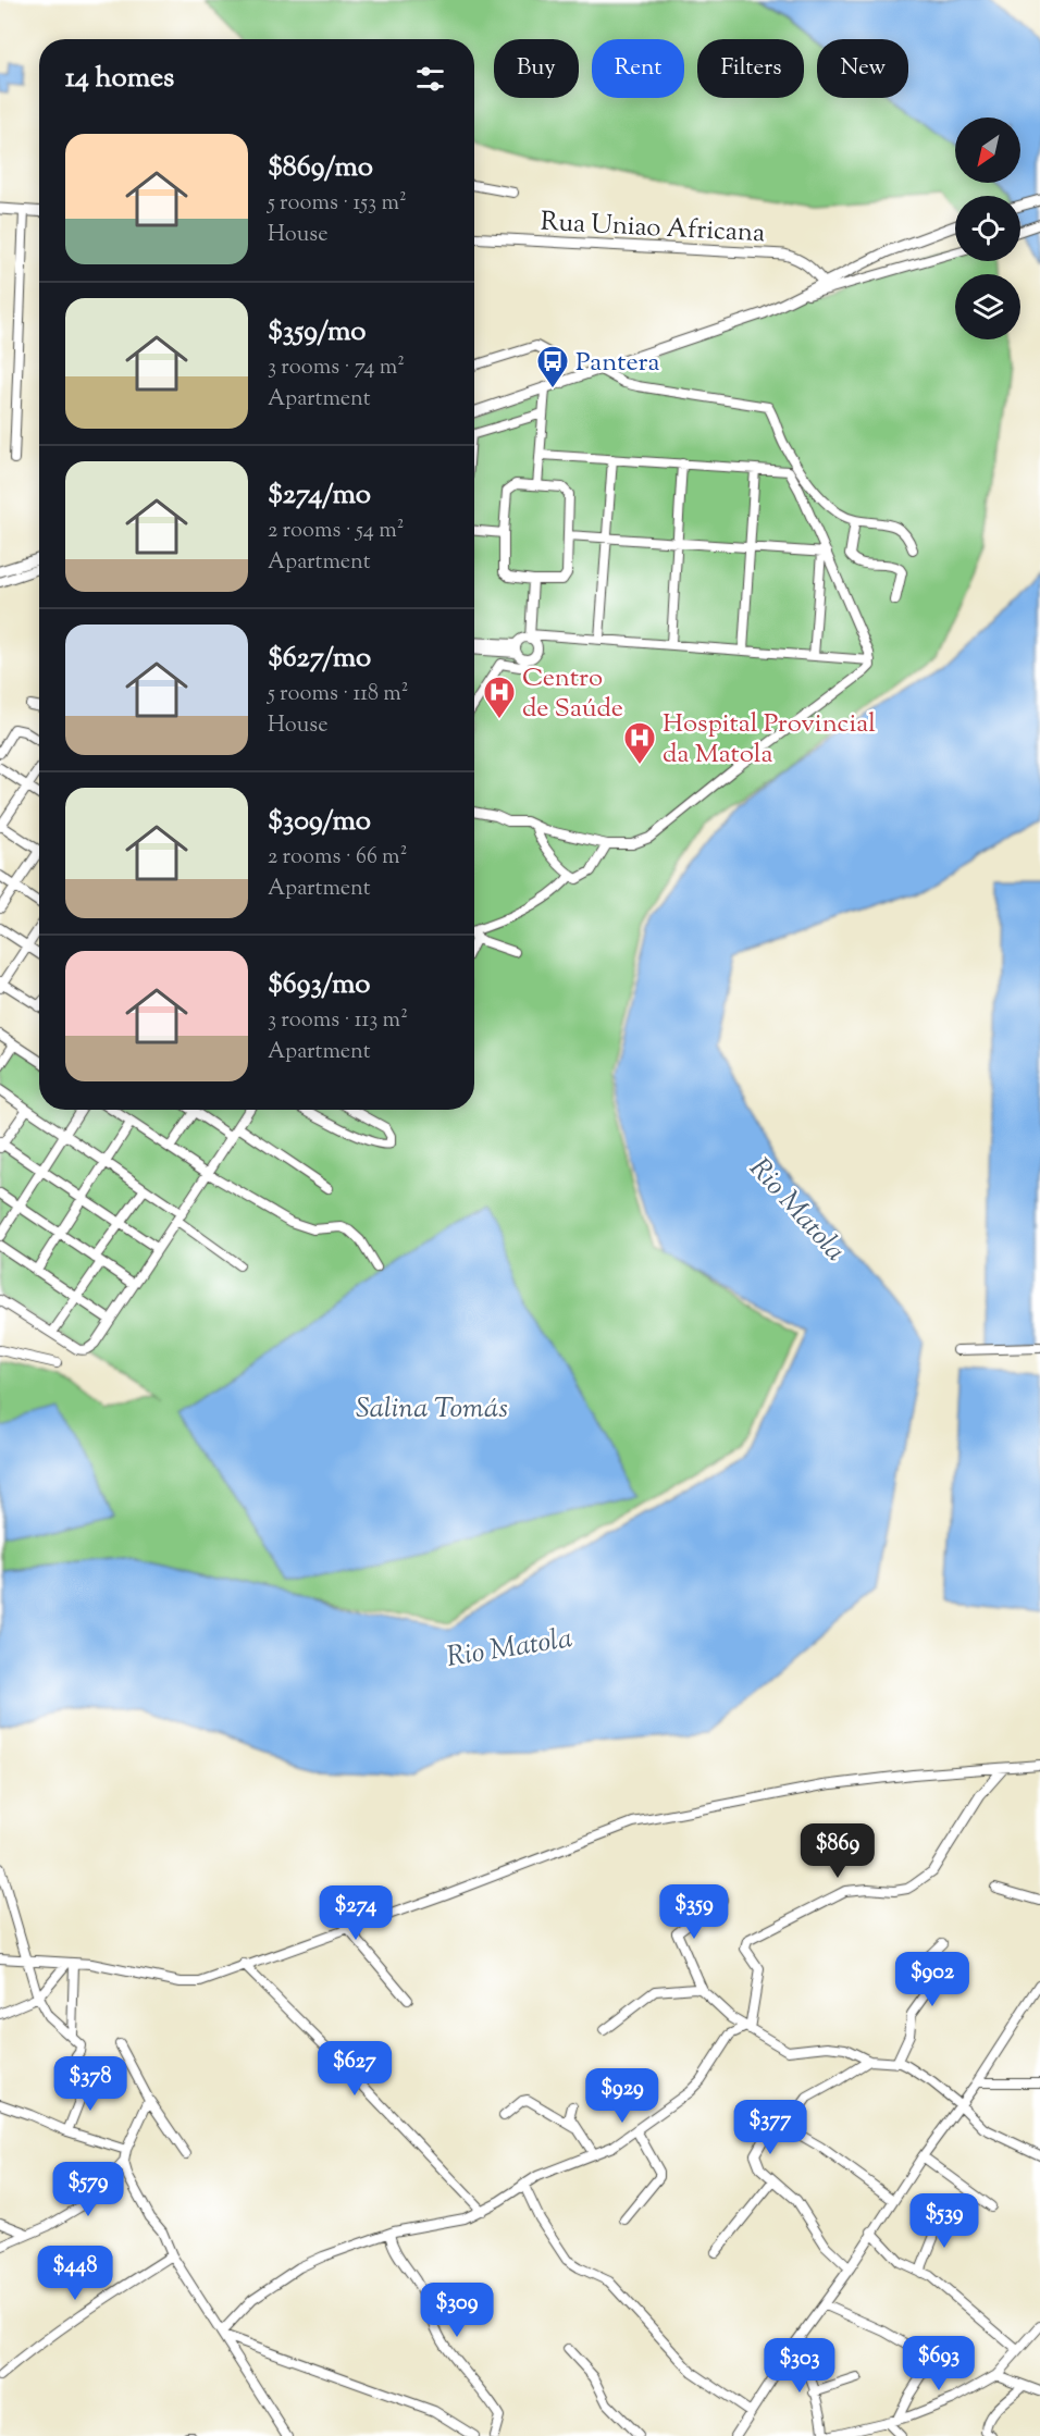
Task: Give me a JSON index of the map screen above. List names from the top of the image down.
{
  "streets": {
    "main road": ["Rua Uniao Africana"]
  },
  "water": ["Rio Matola", "Salina Tomás"],
  "places": {
    "bus stop": ["Pantera"],
    "hospital": ["Centro de Saúde", "Hospital Provincial da Matola"]
  },
  "north": "bottom left",
  "page": {
    "chip": [
      "Buy",
      "Rent",
      "Filters",
      "New"
    ],
    "heading": "14 homes",
    "list": [
      {
        "name": "$869/mo",
        "note": "5 rooms · 153 m² · House"
      },
      {
        "name": "$359/mo",
        "note": "3 rooms · 74 m² · Apartment"
      },
      {
        "name": "$274/mo",
        "note": "2 rooms · 54 m² · Apartment"
      },
      {
        "name": "$627/mo",
        "note": "5 rooms · 118 m² · House"
      },
      {
        "name": "$309/mo",
        "note": "2 rooms · 66 m² · Apartment"
      },
      {
        "name": "$693/mo",
        "note": "3 rooms · 113 m² · Apartment"
      }
    ],
    "price": [
      "$869",
      "$359",
      "$274",
      "$902",
      "$627",
      "$378",
      "$929",
      "$377",
      "$579",
      "$539",
      "$448",
      "$309",
      "$693",
      "$303"
    ]
  }
}
